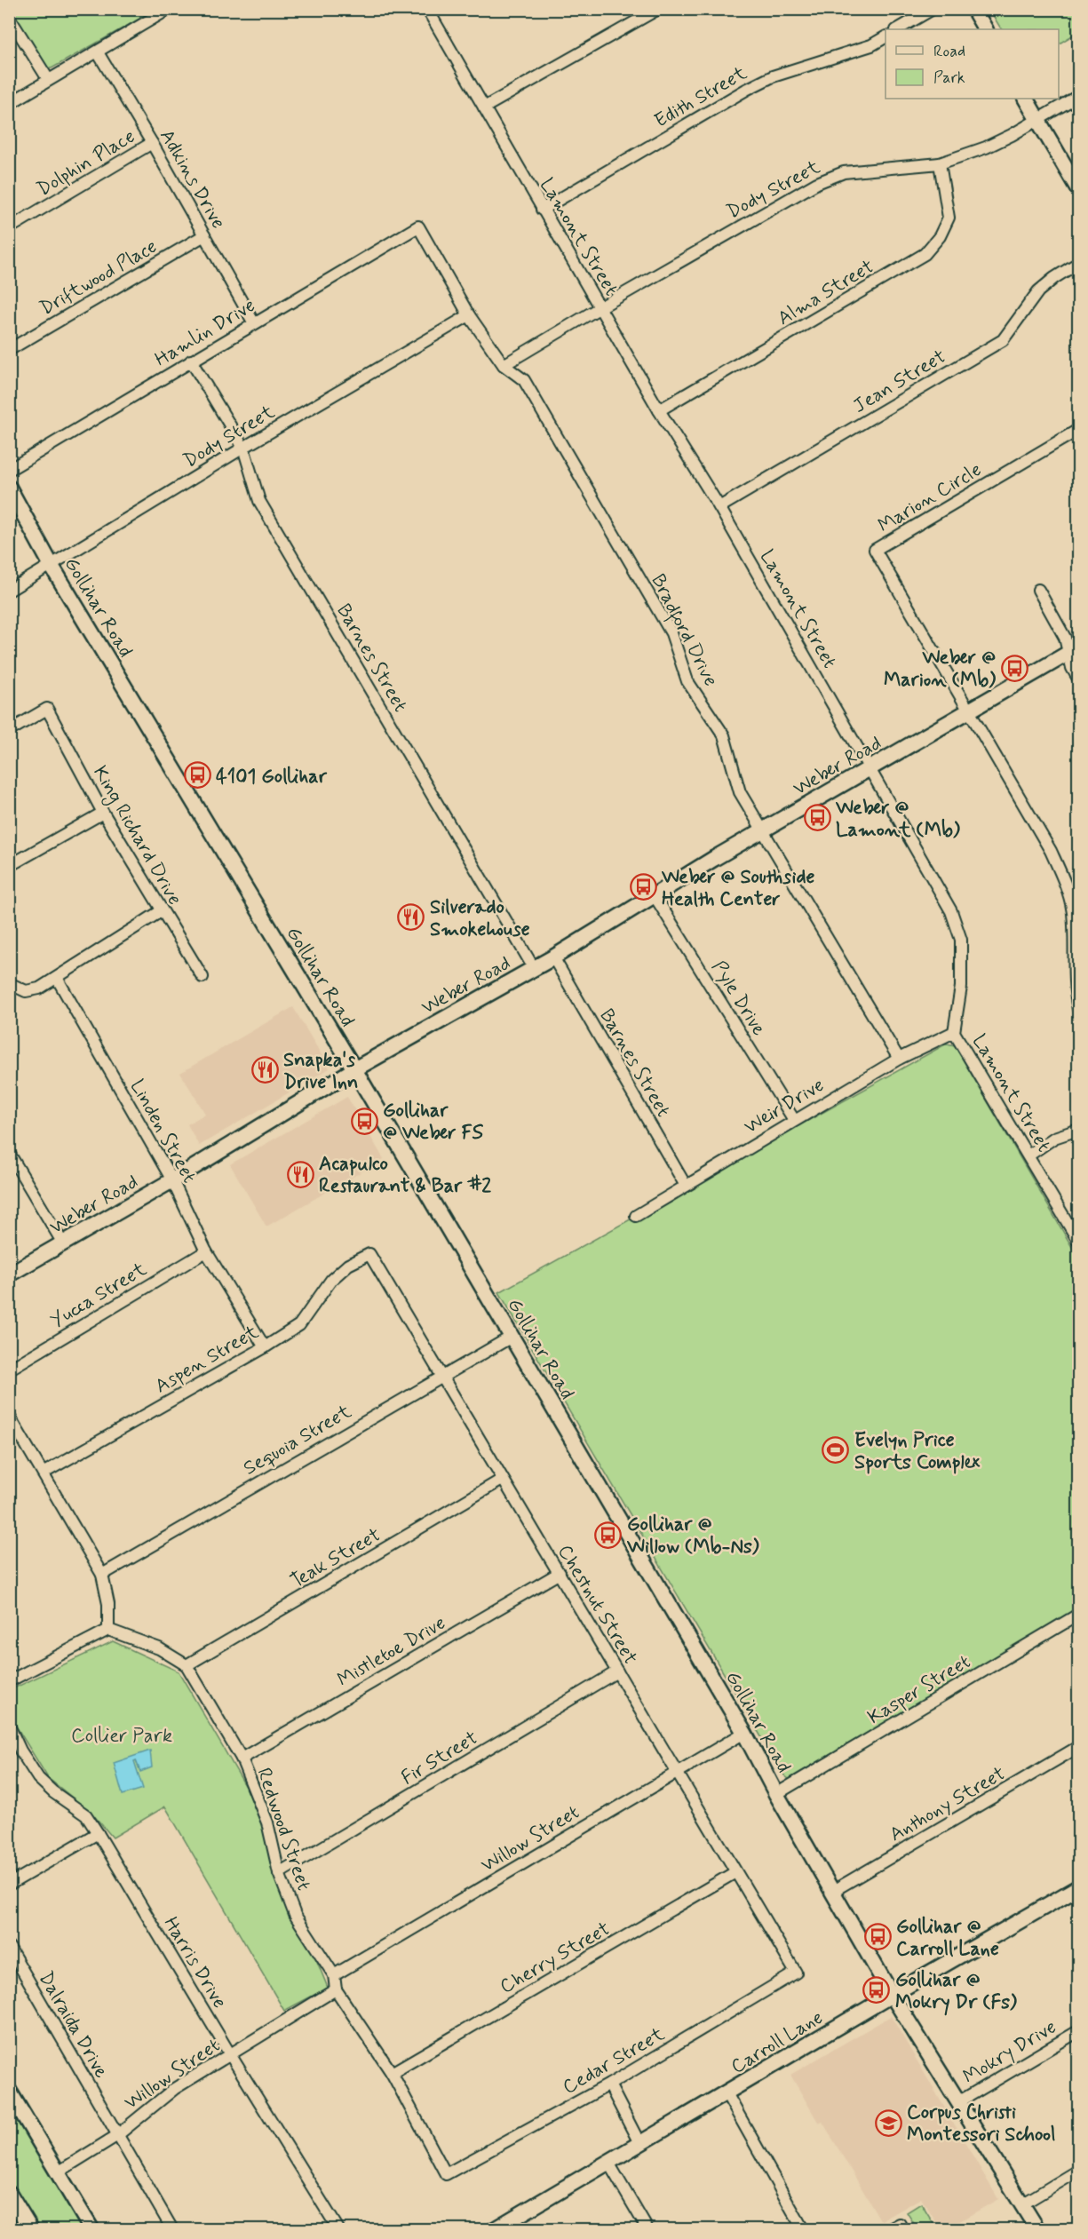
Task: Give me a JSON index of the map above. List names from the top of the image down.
{
  "streets": {
    "main road": ["Gollihar Road", "Weber Road", "Carroll Lane"],
    "street": [
      "Edith Street",
      "Dolphin Place",
      "Adkins Drive",
      "Dody Street",
      "Lamont Street",
      "Driftwood Place",
      "Alma Street",
      "Hamlin Drive",
      "Jean Street",
      "Marion Circle",
      "Bradford Drive",
      "Barnes Street",
      "King Richard Drive",
      "Pyle Drive",
      "Weir Drive",
      "Linden Street",
      "Yucca Street",
      "Aspen Street",
      "Sequoia Street",
      "Teak Street",
      "Chestnut Street",
      "Mistletoe Drive",
      "Kasper Street",
      "Fir Street",
      "Anthony Street",
      "Redwood Street",
      "Willow Street",
      "Cherry Street",
      "Harris Drive",
      "Dalraida Drive",
      "Mokry Drive",
      "Cedar Street"
    ]
  },
  "crossings": [
    ["Edith Street", "Lamont Street"],
    ["Dolphin Place", "Adkins Drive"],
    ["Adkins Drive", "Driftwood Place"],
    ["Adkins Drive", "Hamlin Drive"],
    ["Dody Street", "Lamont Street"],
    ["Dody Street", "Alma Street"],
    ["Dody Street", "Hamlin Drive"],
    ["Dody Street", "Gollihar Road"],
    ["Dody Street", "Bradford Drive"],
    ["Dody Street", "Barnes Street"],
    ["Lamont Street", "Alma Street"],
    ["Lamont Street", "Jean Street"],
    ["Lamont Street", "Weber Road"],
    ["Lamont Street", "Weir Drive"],
    ["Hamlin Drive", "Barnes Street"],
    ["Marion Circle", "Weber Road"],
    ["Gollihar Road", "Weber Road"],
    ["Gollihar Road", "Sequoia Street"],
    ["Gollihar Road", "Kasper Street"],
    ["Gollihar Road", "Anthony Street"],
    ["Gollihar Road", "Willow Street"],
    ["Gollihar Road", "Carroll Lane"],
    ["Gollihar Road", "Mokry Drive"],
    ["Bradford Drive", "Weber Road"],
    ["Bradford Drive", "Weir Drive"],
    ["Barnes Street", "Weber Road"],
    ["Barnes Street", "Weir Drive"],
    ["Weber Road", "Pyle Drive"],
    ["Weber Road", "Linden Street"],
    ["Pyle Drive", "Weir Drive"],
    ["Linden Street", "Yucca Street"],
    ["Linden Street", "Aspen Street"],
    ["Aspen Street", "Chestnut Street"],
    ["Sequoia Street", "Chestnut Street"],
    ["Teak Street", "Chestnut Street"],
    ["Teak Street", "Redwood Street"],
    ["Chestnut Street", "Mistletoe Drive"],
    ["Chestnut Street", "Fir Street"],
    ["Chestnut Street", "Willow Street"],
    ["Chestnut Street", "Cherry Street"],
    ["Chestnut Street", "Cedar Street"],
    ["Mistletoe Drive", "Redwood Street"],
    ["Fir Street", "Redwood Street"],
    ["Redwood Street", "Willow Street"],
    ["Redwood Street", "Cherry Street"],
    ["Redwood Street", "Cedar Street"],
    ["Willow Street", "Harris Drive"],
    ["Willow Street", "Dalraida Drive"]
  ],
  "parks": ["Collier Park"],
  "places": {
    "bus stop": [
      "Weber @ Marion (Mb)",
      "4101 Gollihar",
      "Weber @ Lamont (Mb)",
      "Weber @ Southside Health Center",
      "Gollihar @ Weber FS",
      "Gollihar @ Willow (Mb-Ns)",
      "Gollihar @ Carroll Lane",
      "Gollihar @ Mokry Dr (Fs)"
    ],
    "restaurant": ["Silverado Smokehouse", "Snapka's Drive Inn", "Acapulco Restaurant & Bar #2"],
    "sports": ["Evelyn Price Sports Complex"],
    "school or university": ["Corpus Christi Montessori School"]
  },
  "legend": ["Road", "Park"]
}
